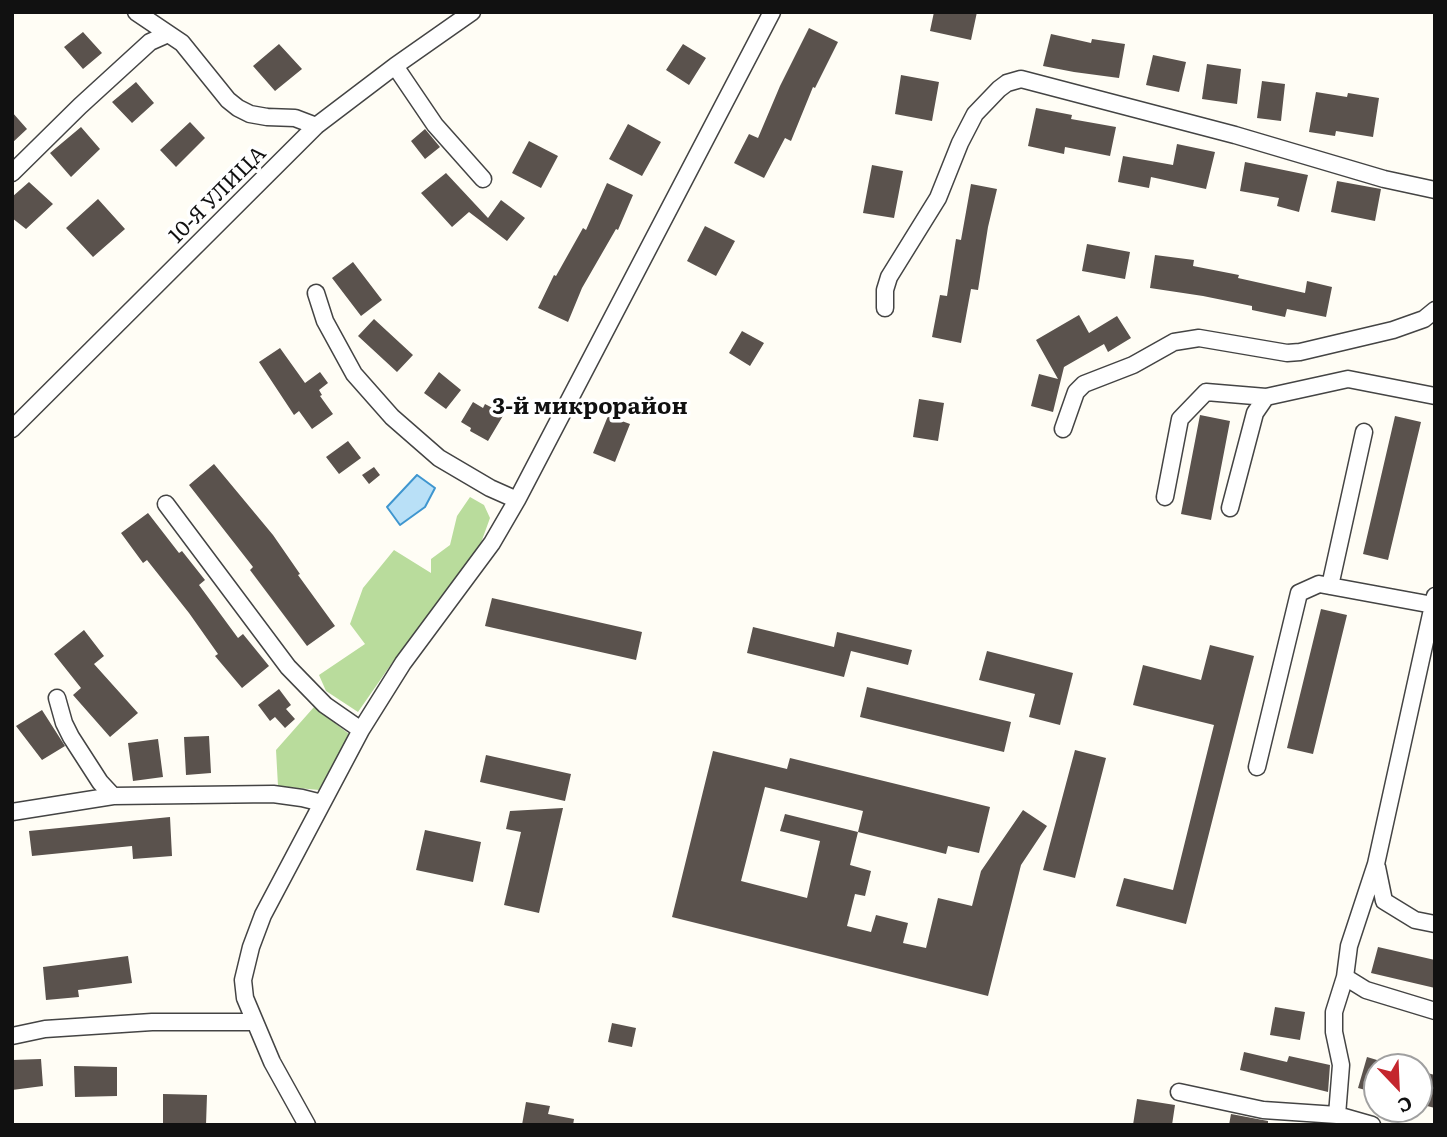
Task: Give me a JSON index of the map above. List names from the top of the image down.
{
  "streets": {
    "street": ["10-Я УЛИЦА"]
  },
  "districts": ["3-й микрорайон"],
  "north": "bottom right"
}
